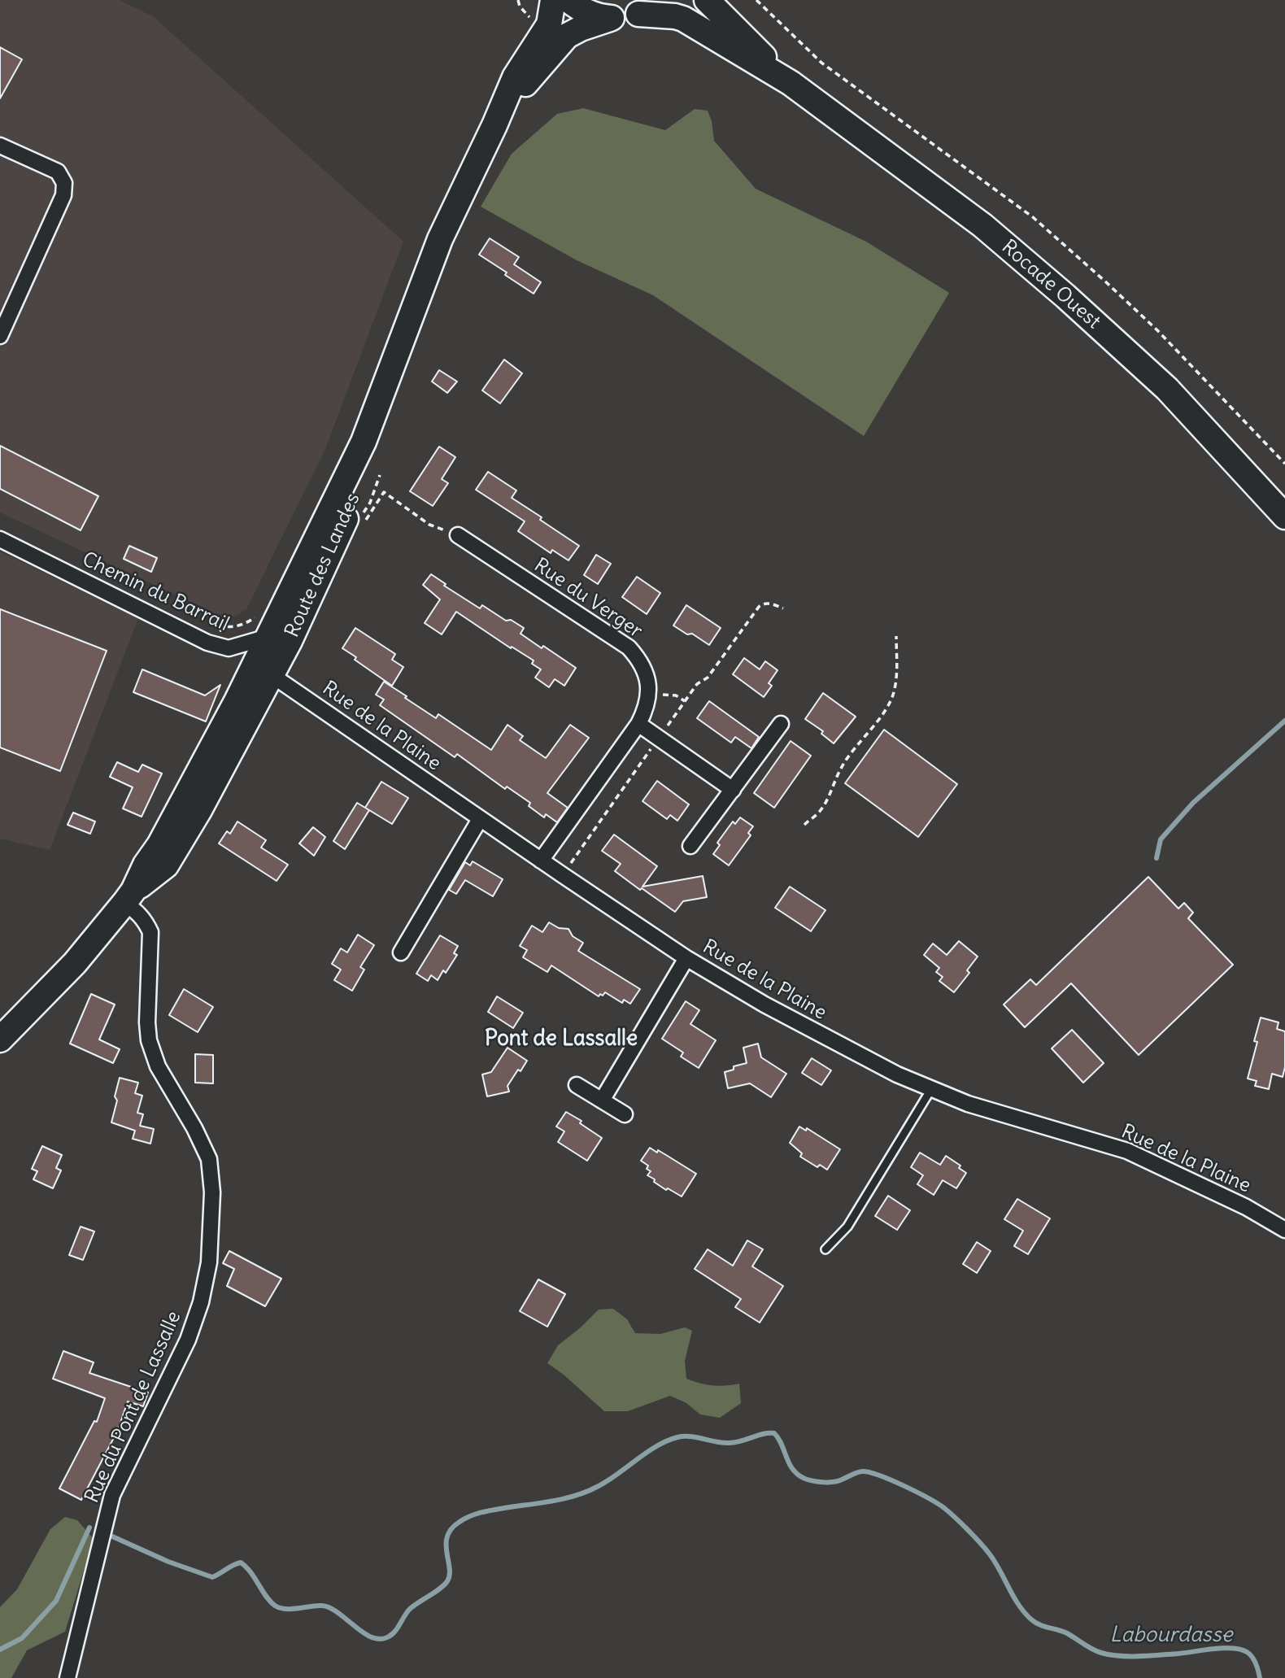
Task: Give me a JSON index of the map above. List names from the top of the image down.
{
  "streets": {
    "main road": ["Rocade Ouest", "Route des Landes"],
    "street": [
      "Chemin du Barrail",
      "Rue du Verger",
      "Rue de la Plaine",
      "Rue du Pont de Lassalle"
    ]
  },
  "crossings": [
    ["Rocade Ouest", "Route des Landes"],
    ["Route des Landes", "Chemin du Barrail"],
    ["Route des Landes", "Rue de la Plaine"],
    ["Route des Landes", "Rue du Pont de Lassalle"],
    ["Rue du Verger", "Rue de la Plaine"]
  ],
  "districts": ["Pont de Lassalle"],
  "water": ["Labourdasse"]
}
